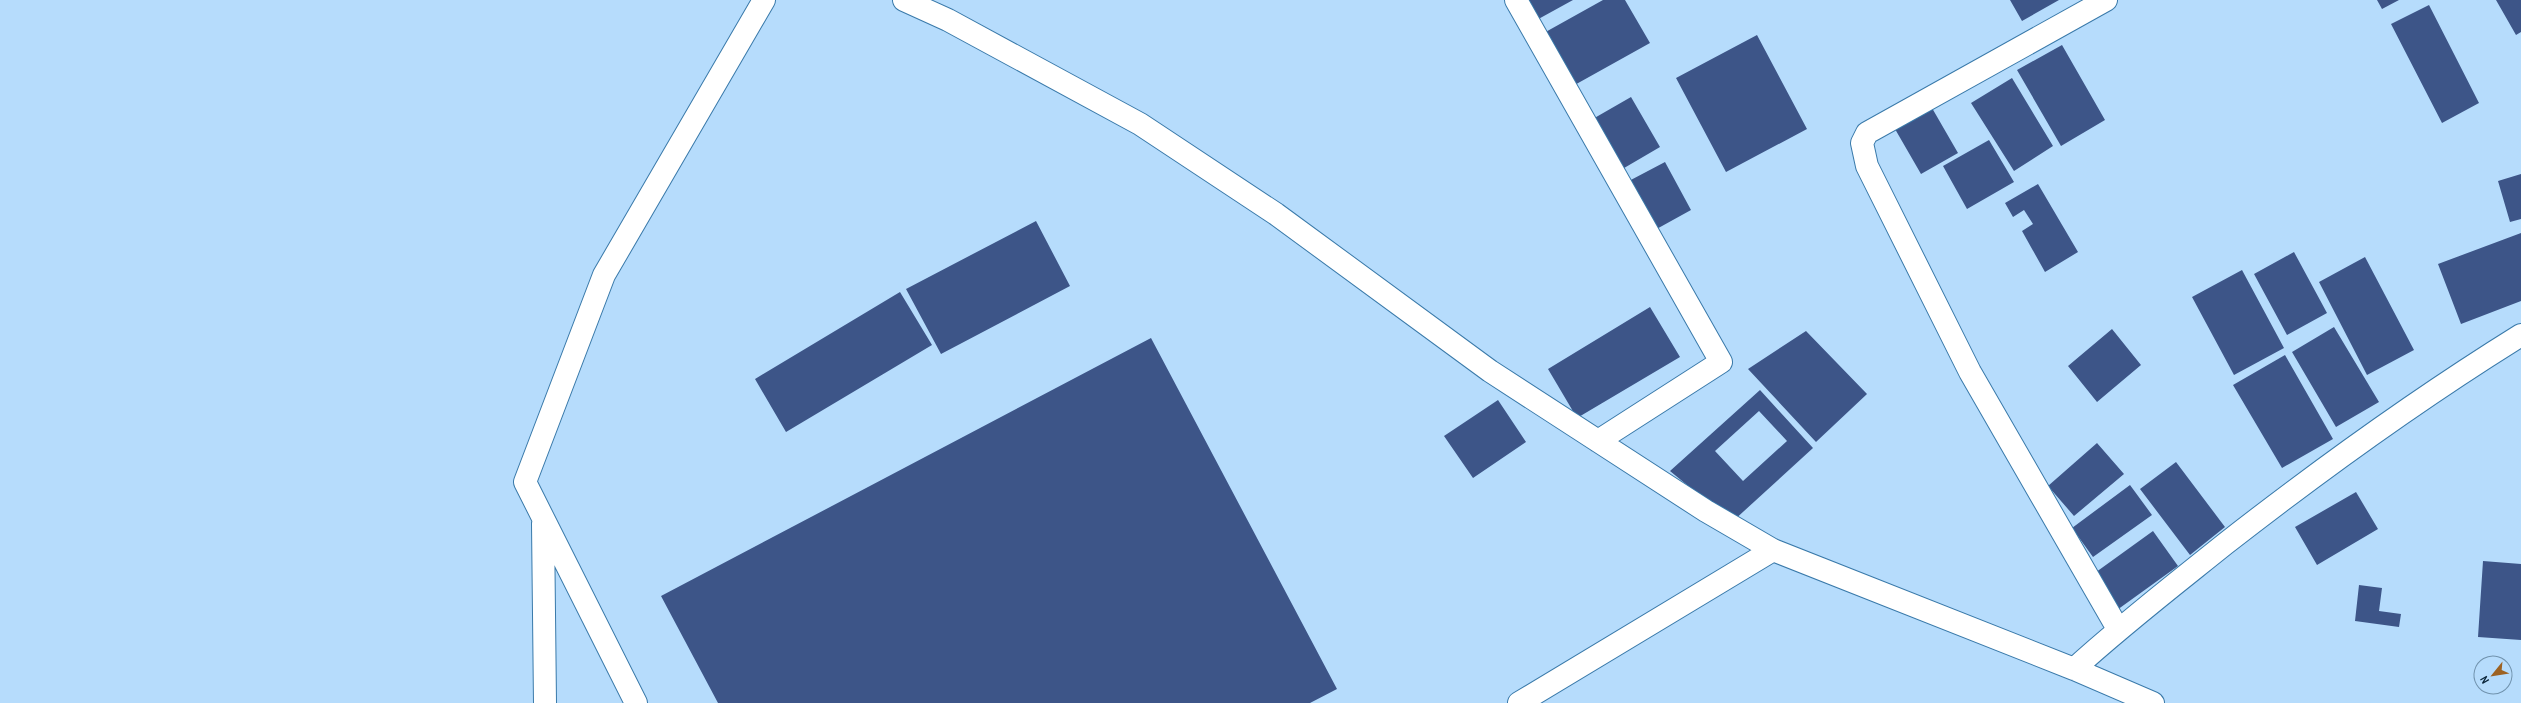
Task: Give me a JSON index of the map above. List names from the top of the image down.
{
  "north": "bottom left"
}
